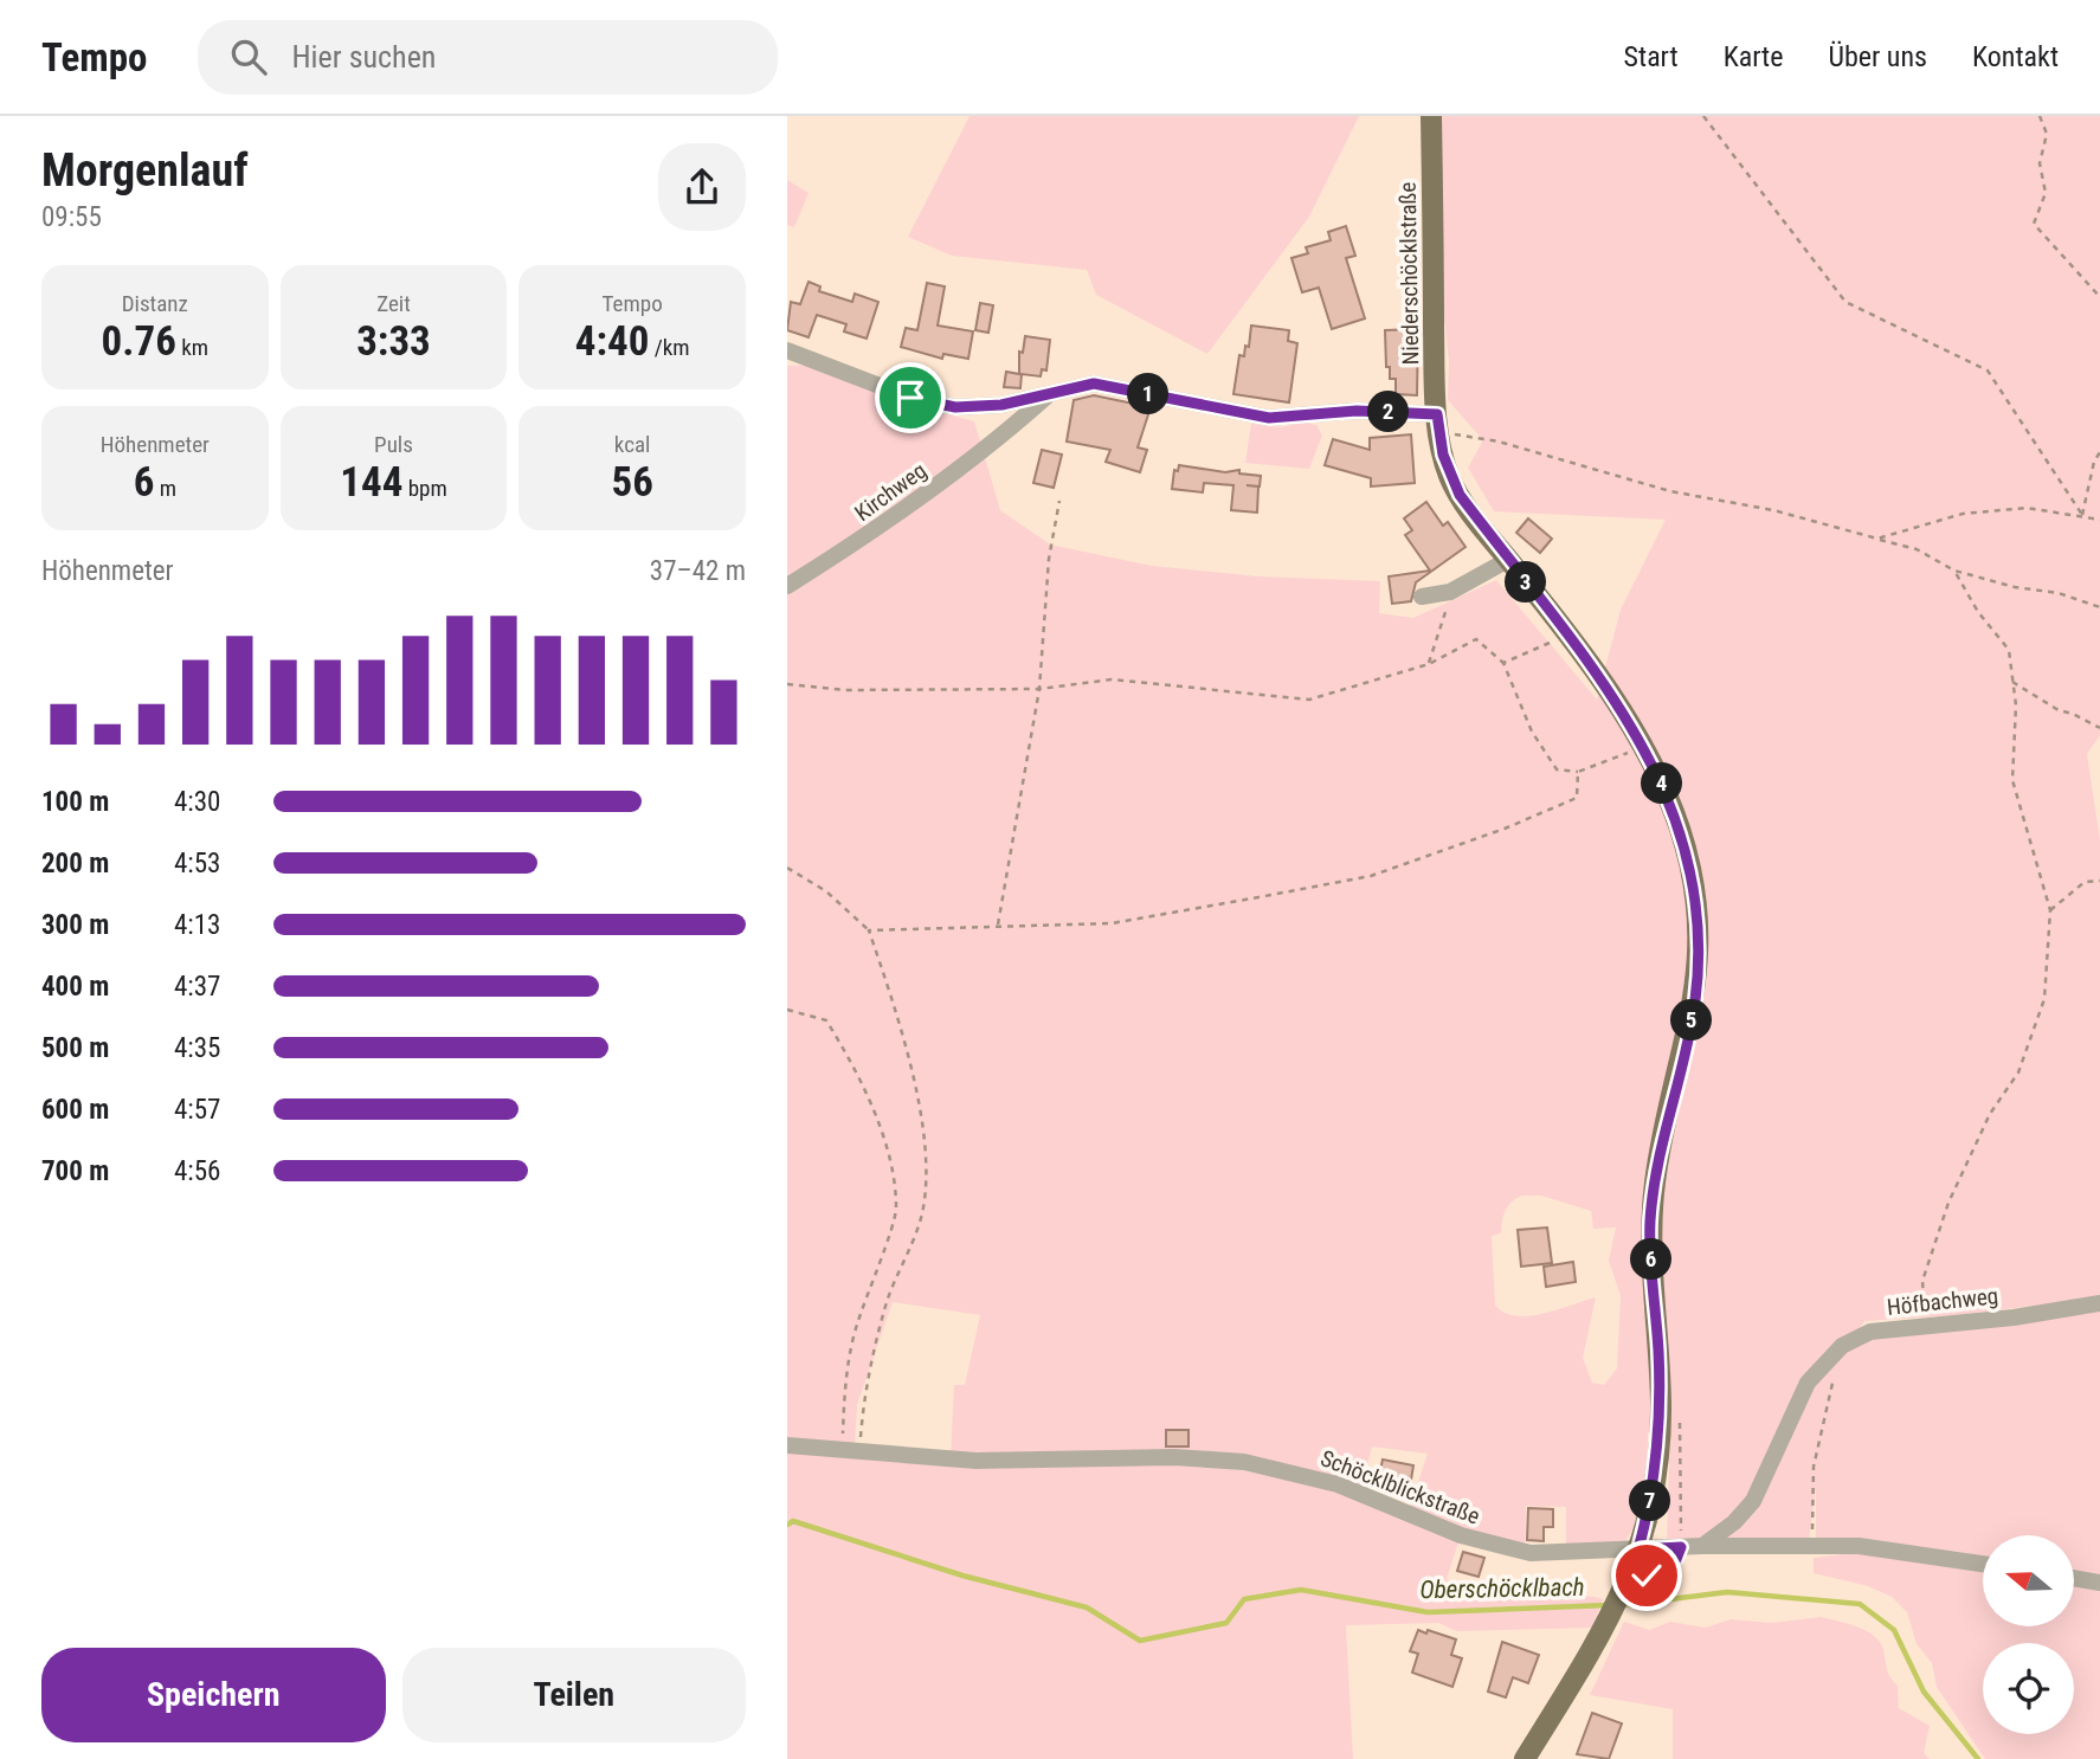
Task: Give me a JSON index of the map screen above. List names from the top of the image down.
{
  "streets": {
    "main road": ["Niederschöcklstraße"],
    "street": ["Kirchweg", "Höfbachweg", "Schöcklblickstraße"]
  },
  "crossings": [
    ["Niederschöcklstraße", "Schöcklblickstraße"],
    ["Höfbachweg", "Schöcklblickstraße"]
  ],
  "water": ["Oberschöcklbach"],
  "north": "left",
  "page": {
    "header": "Tempo",
    "search": "Hier suchen",
    "nav": [
      "Start",
      "Karte",
      "Über uns",
      "Kontakt"
    ],
    "heading": ["Morgenlauf", "09:55"],
    "stats": [
      ["Distanz", "0.76 km"],
      ["Zeit", "3:33"],
      ["Tempo", "4:40 /km"],
      ["Höhenmeter", "6 m"],
      ["Puls", "144 bpm"],
      ["kcal", "56"]
    ],
    "pins": [
      "1",
      "2",
      "3",
      "4",
      "5",
      "6",
      "7"
    ],
    "chart": ["Höhenmeter", "37–42 m"],
    "list": [
      {
        "name": "100 m",
        "note": "4:30"
      },
      {
        "name": "200 m",
        "note": "4:53"
      },
      {
        "name": "300 m",
        "note": "4:13"
      },
      {
        "name": "400 m",
        "note": "4:37"
      },
      {
        "name": "500 m",
        "note": "4:35"
      },
      {
        "name": "600 m",
        "note": "4:57"
      },
      {
        "name": "700 m",
        "note": "4:56"
      }
    ],
    "buttons": ["Speichern", "Teilen"]
  }
}
